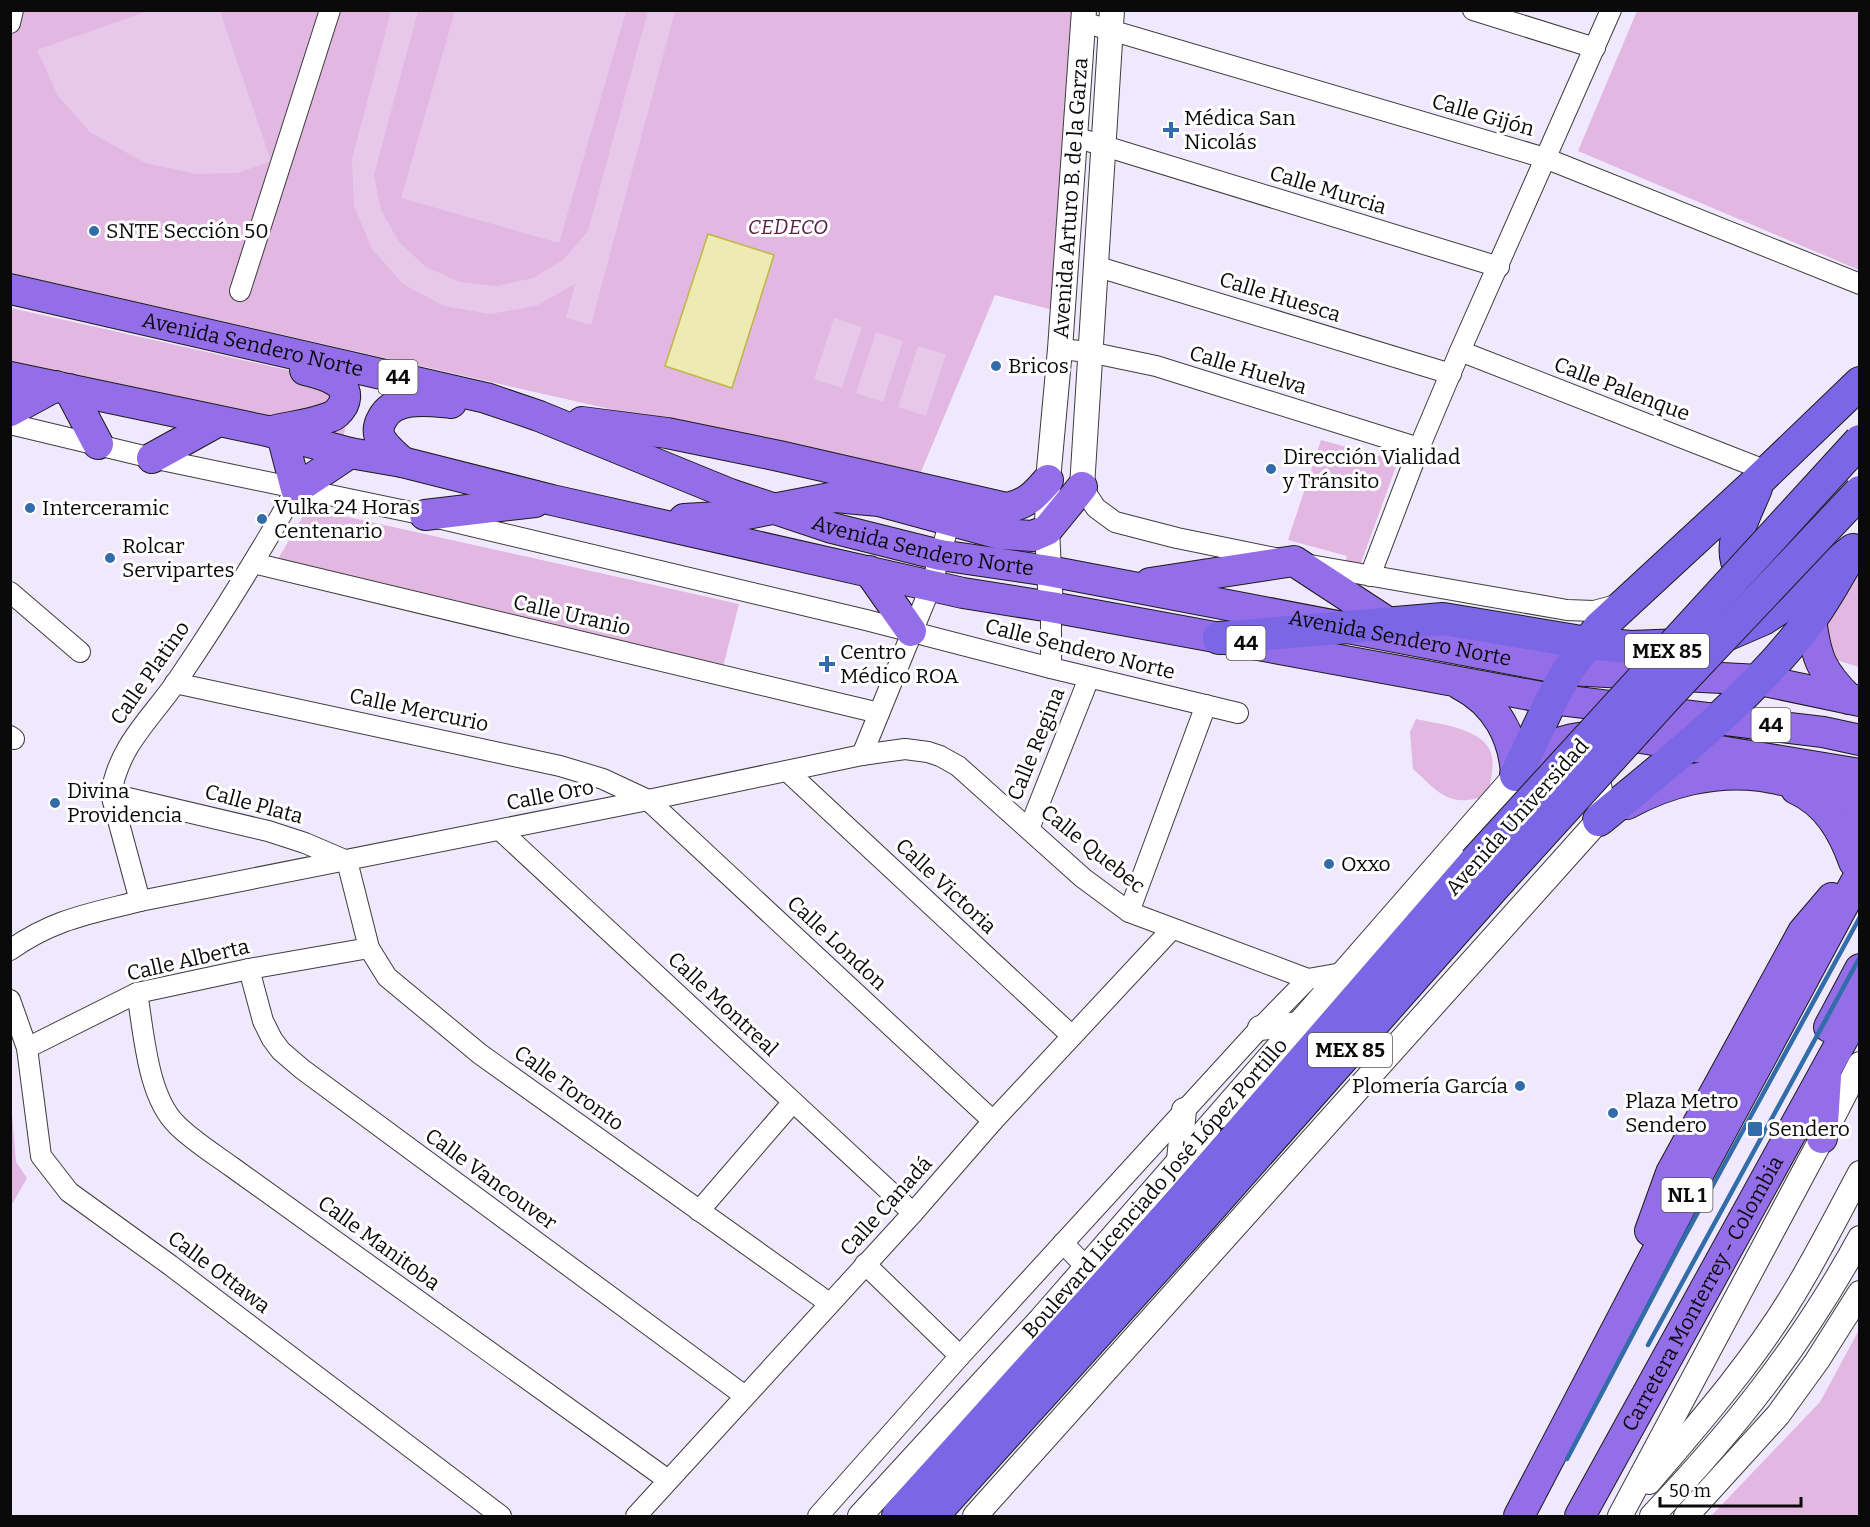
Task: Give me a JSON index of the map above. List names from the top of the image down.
{
  "streets": {
    "highway": ["MEX 85", "Avenida Universidad", "Boulevard Licenciado José López Portillo"],
    "main road": [
      "Avenida Sendero Norte",
      "44",
      "NL 1",
      "Carretera Monterrey - Colombia"
    ],
    "street": [
      "Calle Gijón",
      "Calle Murcia",
      "Avenida Arturo B. de la Garza",
      "Calle Huesca",
      "Calle Huelva",
      "Calle Palenque",
      "Calle Uranio",
      "Calle Sendero Norte",
      "Calle Platino",
      "Calle Mercurio",
      "Calle Regina",
      "Calle Oro",
      "Calle Plata",
      "Calle Quebec",
      "Calle Victoria",
      "Calle London",
      "Calle Alberta",
      "Calle Montreal",
      "Calle Toronto",
      "Calle Vancouver",
      "Calle Canadá",
      "Calle Manitoba",
      "Calle Ottawa"
    ]
  },
  "crossings": [
    ["Calle Gijón", "Avenida Arturo B. de la Garza"],
    ["Calle Murcia", "Avenida Arturo B. de la Garza"],
    ["Avenida Arturo B. de la Garza", "Calle Huesca"],
    ["Avenida Arturo B. de la Garza", "Avenida Sendero Norte"],
    ["Avenida Arturo B. de la Garza", "Calle Huelva"],
    ["Calle Uranio", "Calle Platino"],
    ["Calle Sendero Norte", "Calle Regina"],
    ["MEX 85", "Avenida Universidad"],
    ["MEX 85", "Boulevard Licenciado José López Portillo"],
    ["Calle Platino", "Calle Mercurio"],
    ["Calle Platino", "Calle Oro"],
    ["Calle Platino", "Calle Plata"],
    ["Calle Mercurio", "Calle Oro"],
    ["Calle Mercurio", "Calle London"],
    ["Calle Regina", "Calle Quebec"],
    ["Calle Oro", "Calle Plata"],
    ["Calle Oro", "Calle Quebec"],
    ["Calle Oro", "Calle Victoria"],
    ["Calle Oro", "Calle London"],
    ["Calle Oro", "Calle Montreal"],
    ["Calle Oro", "Calle Toronto"],
    ["Calle Plata", "Calle Toronto"],
    ["Avenida Universidad", "Boulevard Licenciado José López Portillo"],
    ["Calle Quebec", "Calle Canadá"],
    ["Calle Victoria", "Calle Canadá"],
    ["Calle London", "Calle Canadá"],
    ["Calle Alberta", "Calle Toronto"],
    ["Calle Alberta", "Calle Vancouver"],
    ["Calle Alberta", "Calle Manitoba"],
    ["Calle Alberta", "Calle Ottawa"],
    ["Calle Montreal", "Calle Canadá"],
    ["Calle Toronto", "Calle Canadá"],
    ["Calle Vancouver", "Calle Canadá"],
    ["Calle Canadá", "Calle Manitoba"]
  ],
  "parks": ["CEDECO"],
  "places": {
    "health": ["Médica San Nicolás", "Centro Médico ROA"],
    "other": [
      "SNTE Sección 50",
      "Bricos",
      "Dirección Vialidad y Tránsito",
      "Interceramic",
      "Vulka 24 Horas Centenario",
      "Rolcar Servipartes",
      "Divina Providencia",
      "Oxxo",
      "Plomería García",
      "Plaza Metro Sendero"
    ],
    "transit": ["Sendero"]
  },
  "scale_bar": "50 m"
}
